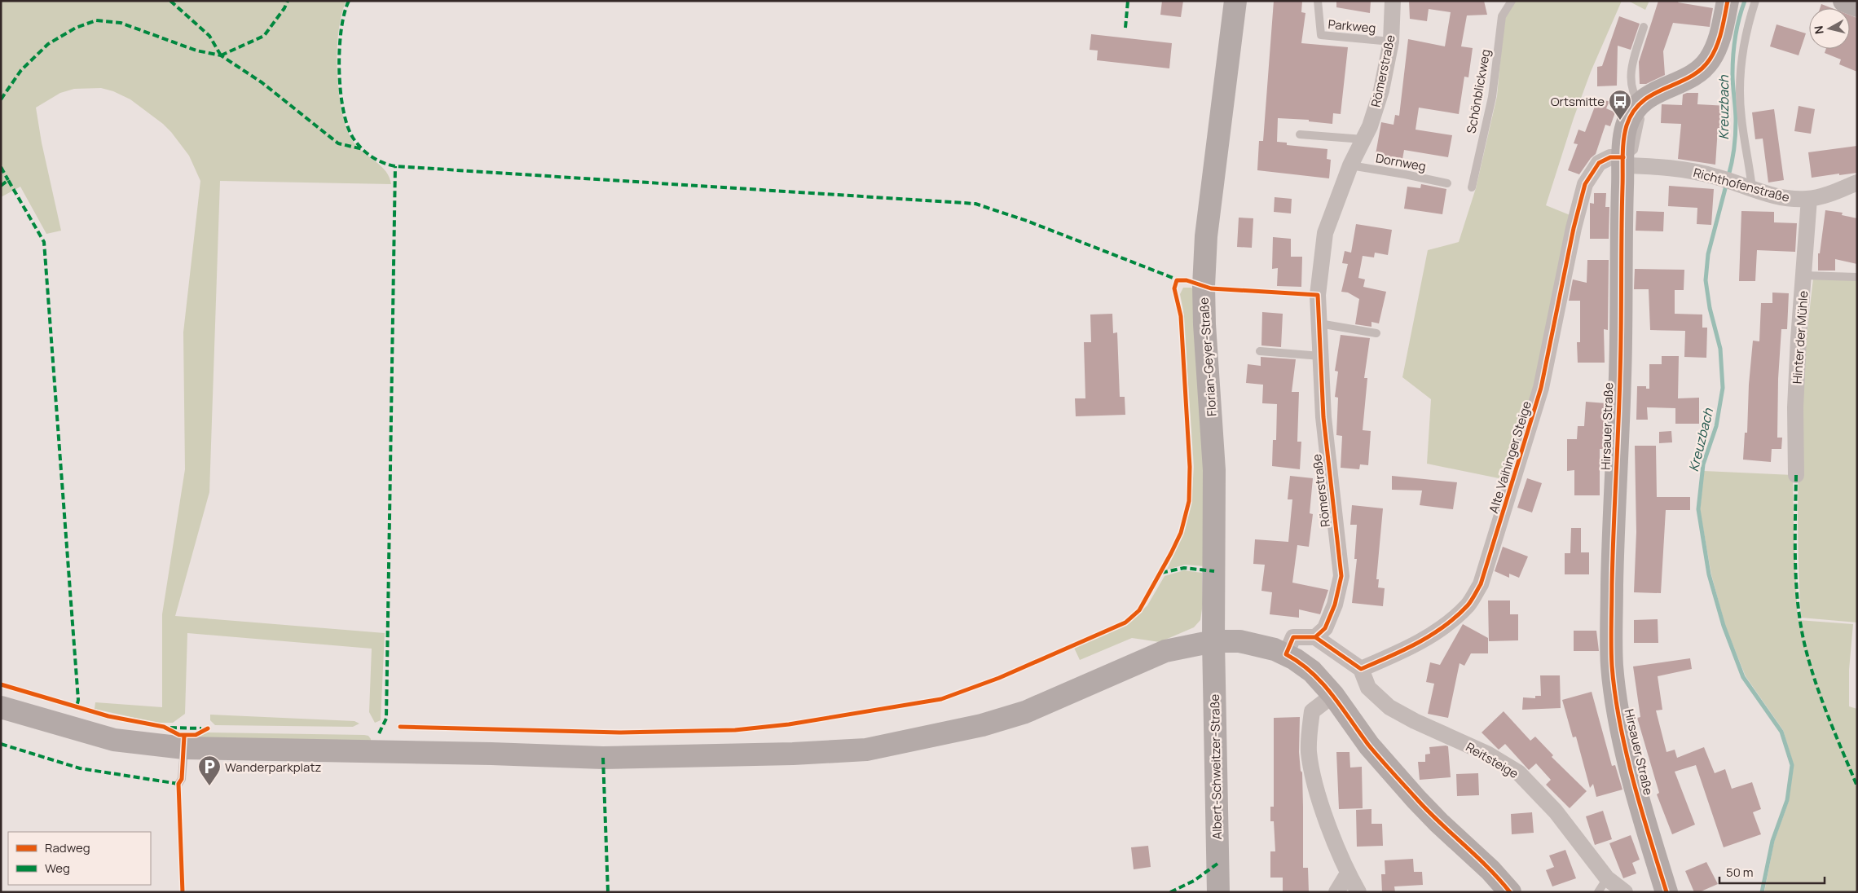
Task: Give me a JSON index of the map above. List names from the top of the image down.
{
  "streets": {
    "main road": ["Florian-Geyer-Straße", "Hirsauer Straße", "Albert-Schweitzer-Straße"],
    "street": [
      "Römerstraße",
      "Richthofenstraße",
      "Hinter der Mühle",
      "Alte Vaihinger Steige",
      "Reitsteige"
    ],
    "lane": ["Parkweg", "Schönblickweg", "Dornweg"]
  },
  "crossings": [
    ["Parkweg", "Römerstraße"],
    ["Römerstraße", "Dornweg"],
    ["Richthofenstraße", "Hinter der Mühle"],
    ["Richthofenstraße", "Hirsauer Straße"],
    ["Richthofenstraße", "Alte Vaihinger Steige"],
    ["Florian-Geyer-Straße", "Albert-Schweitzer-Straße"],
    ["Hirsauer Straße", "Alte Vaihinger Steige"],
    ["Alte Vaihinger Steige", "Reitsteige"]
  ],
  "water": ["Kreuzbach"],
  "places": {
    "bus stop": ["Ortsmitte"],
    "parking": ["Wanderparkplatz"]
  },
  "legend": ["Radweg", "Weg"],
  "scale_bar": "50 m",
  "north": "left"
}
